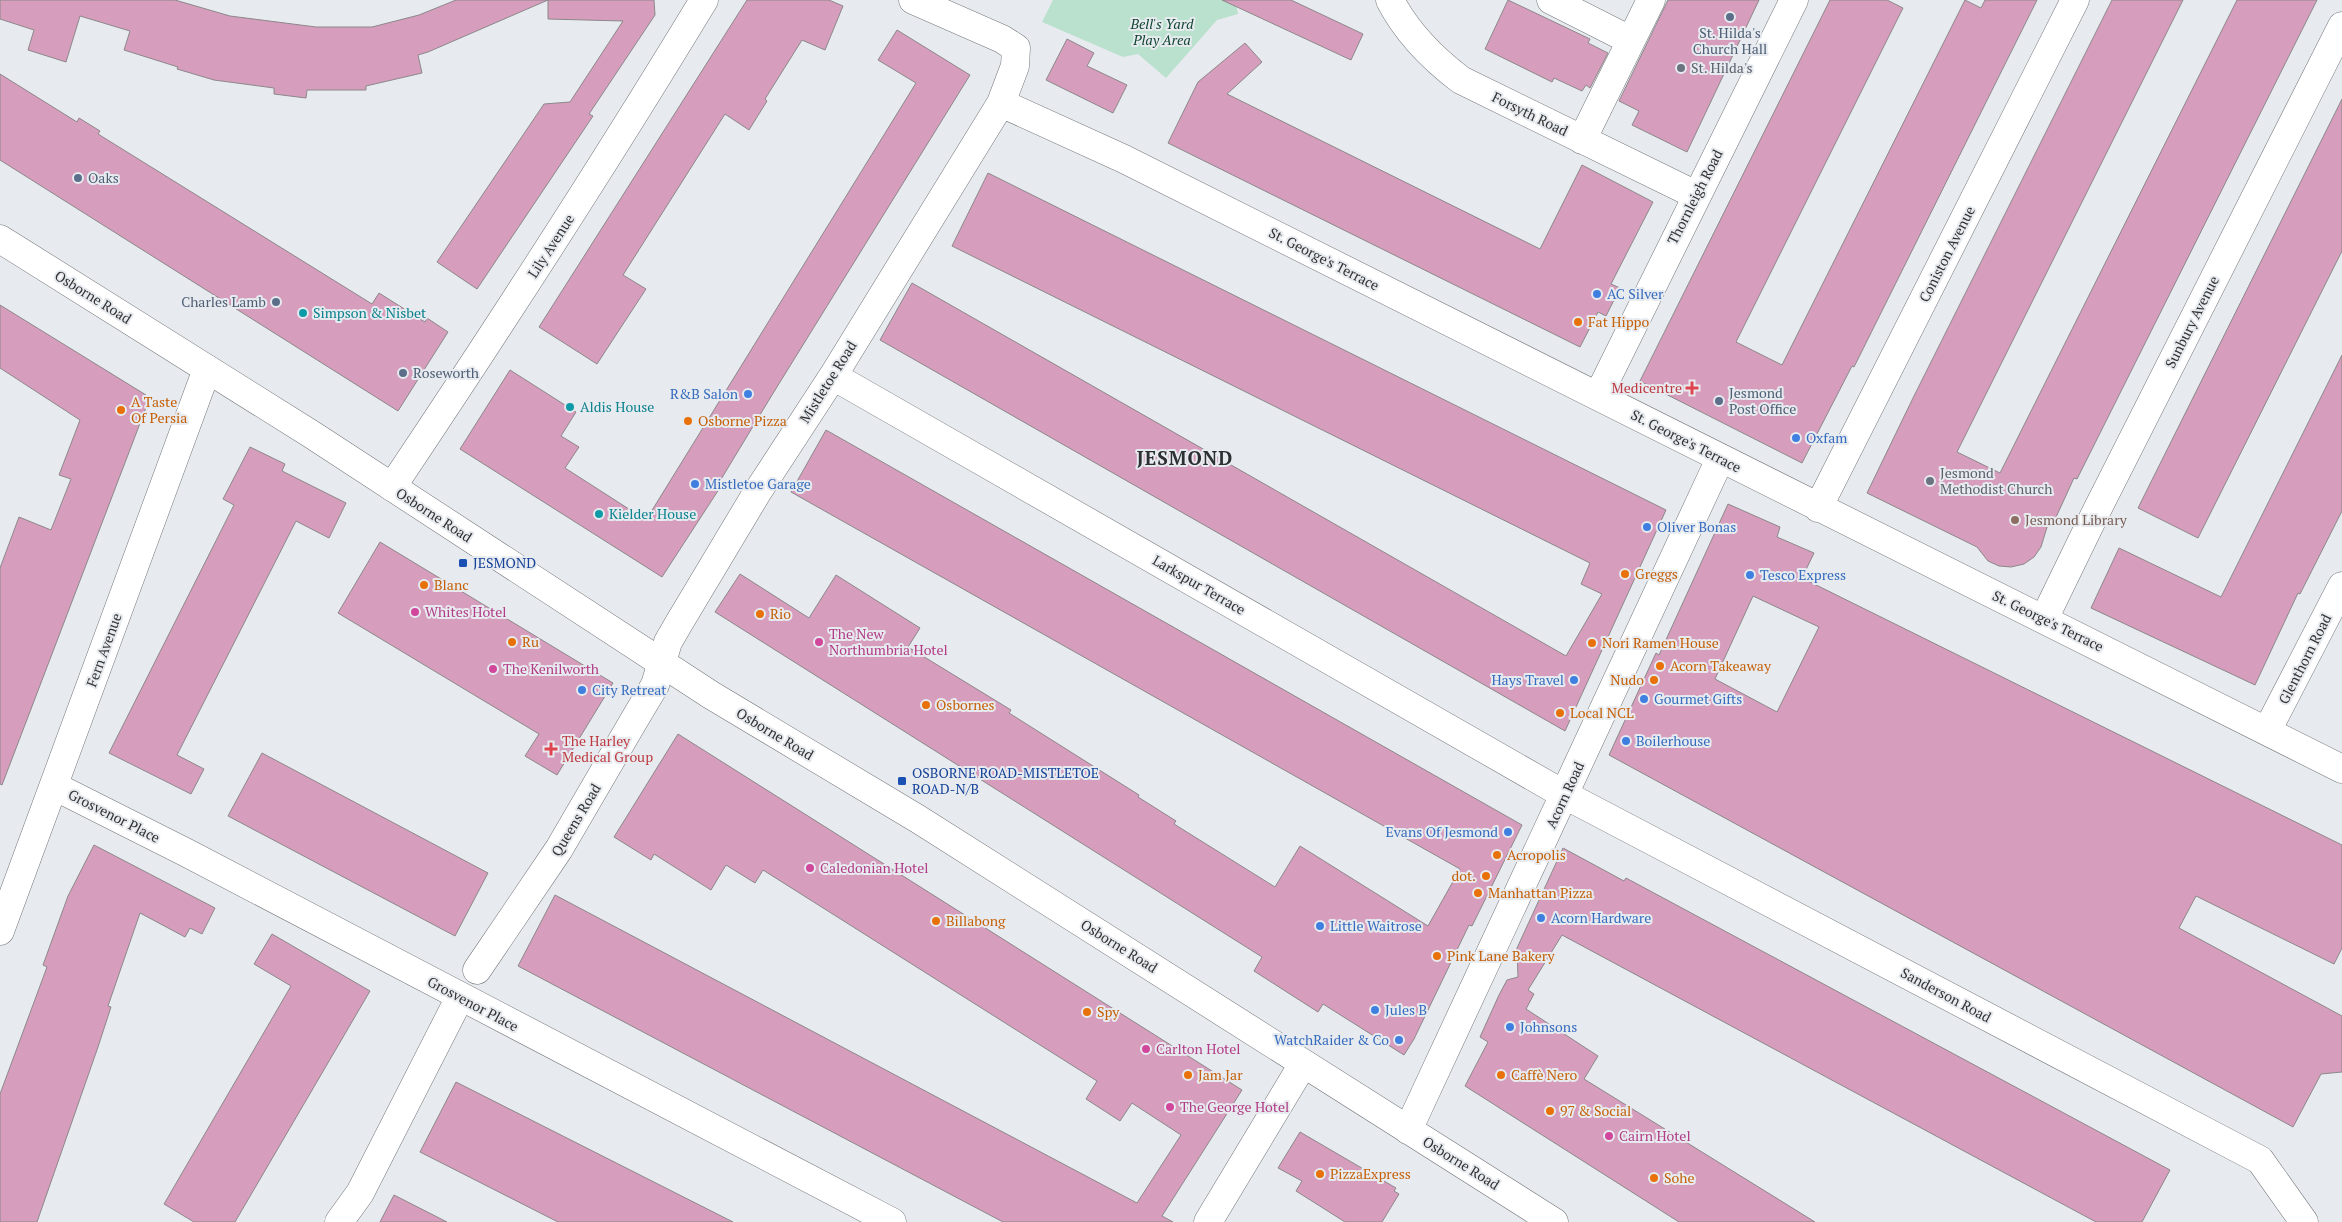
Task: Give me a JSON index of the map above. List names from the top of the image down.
{
  "streets": {
    "street": [
      "Forsyth Road",
      "Thornleigh Road",
      "Lily Avenue",
      "Coniston Avenue",
      "St. George's Terrace",
      "Osborne Road",
      "Sunbury Avenue",
      "Mistletoe Road",
      "Larkspur Terrace",
      "Fern Avenue",
      "Glenthorn Road",
      "Acorn Road",
      "Grosvenor Place",
      "Queens Road",
      "Sanderson Road"
    ]
  },
  "crossings": [
    ["Forsyth Road", "Thornleigh Road"],
    ["Thornleigh Road", "St. George's Terrace"],
    ["Lily Avenue", "Osborne Road"],
    ["Coniston Avenue", "St. George's Terrace"],
    ["St. George's Terrace", "Sunbury Avenue"],
    ["St. George's Terrace", "Mistletoe Road"],
    ["St. George's Terrace", "Glenthorn Road"],
    ["St. George's Terrace", "Acorn Road"],
    ["Osborne Road", "Mistletoe Road"],
    ["Osborne Road", "Fern Avenue"],
    ["Osborne Road", "Acorn Road"],
    ["Osborne Road", "Queens Road"],
    ["Mistletoe Road", "Larkspur Terrace"],
    ["Mistletoe Road", "Queens Road"],
    ["Larkspur Terrace", "Acorn Road"],
    ["Larkspur Terrace", "Sanderson Road"],
    ["Fern Avenue", "Grosvenor Place"],
    ["Acorn Road", "Sanderson Road"]
  ],
  "districts": ["JESMOND"],
  "parks": ["Bell's Yard Play Area"],
  "places": {
    "other": [
      "St. Hilda's Church Hall",
      "St. Hilda's",
      "Oaks",
      "AC Silver",
      "Charles Lamb",
      "Simpson & Nisbet",
      "Fat Hippo",
      "Roseworth",
      "R&B Salon",
      "Jesmond Post Office",
      "Aldis House",
      "A Taste Of Persia",
      "Osborne Pizza",
      "Oxfam",
      "Jesmond Methodist Church",
      "Mistletoe Garage",
      "Kielder House",
      "Jesmond Library",
      "Oliver Bonas",
      "Greggs",
      "Tesco Express",
      "Blanc",
      "Whites Hotel",
      "Rio",
      "Ru",
      "The New Northumbria Hotel",
      "Nori Ramen House",
      "Acorn Takeaway",
      "The Kenilworth",
      "Hays Travel",
      "Nudo",
      "City Retreat",
      "Gourmet Gifts",
      "Osbornes",
      "Local NCL",
      "Boilerhouse",
      "Evans Of Jesmond",
      "Acropolis",
      "Caledonian Hotel",
      "dot.",
      "Manhattan Pizza",
      "Acorn Hardware",
      "Billabong",
      "Little Waitrose",
      "Pink Lane Bakery",
      "Jules B",
      "Spy",
      "Johnsons",
      "WatchRaider & Co",
      "Carlton Hotel",
      "Jam Jar",
      "Caffè Nero",
      "The George Hotel",
      "97 & Social",
      "Cairn Hotel",
      "PizzaExpress",
      "Sohe"
    ],
    "health": ["Medicentre", "The Harley Medical Group"],
    "transit": ["JESMOND", "OSBORNE ROAD-MISTLETOE ROAD-N/B"]
  }
}
